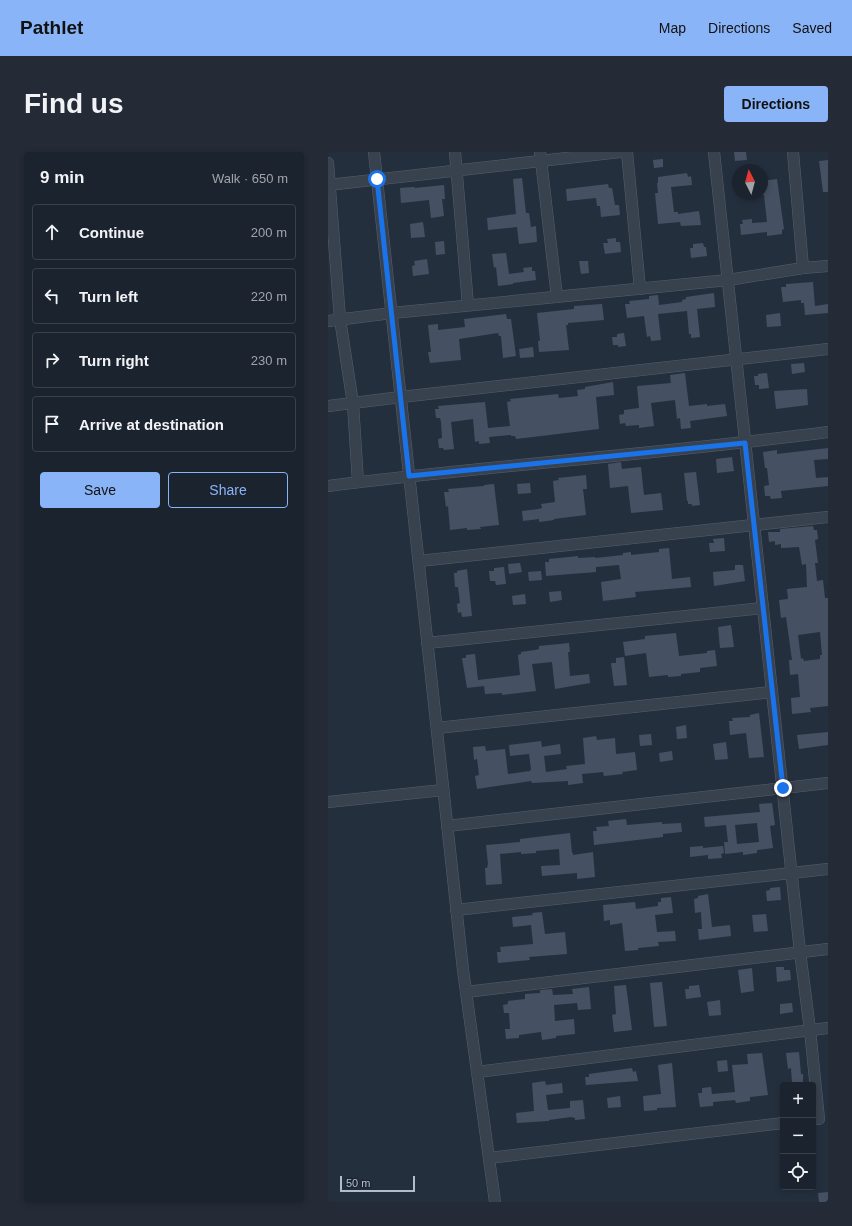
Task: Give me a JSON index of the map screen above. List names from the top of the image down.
{
  "scale_bar": "50 m",
  "north": "top",
  "page": {
    "header": "Pathlet",
    "nav": ["Map", "Directions", "Saved"],
    "buttons": [
      "Directions",
      ["Save", "Share"]
    ],
    "title": "Find us",
    "heading": ["9 min", "Walk · 650 m"],
    "list": [
      ["Continue", "200 m"],
      ["Turn left", "220 m"],
      ["Turn right", "230 m"],
      "Arrive at destination"
    ],
    "map_buttons": ["+", "−"],
    "scale": "50 m"
  }
}
